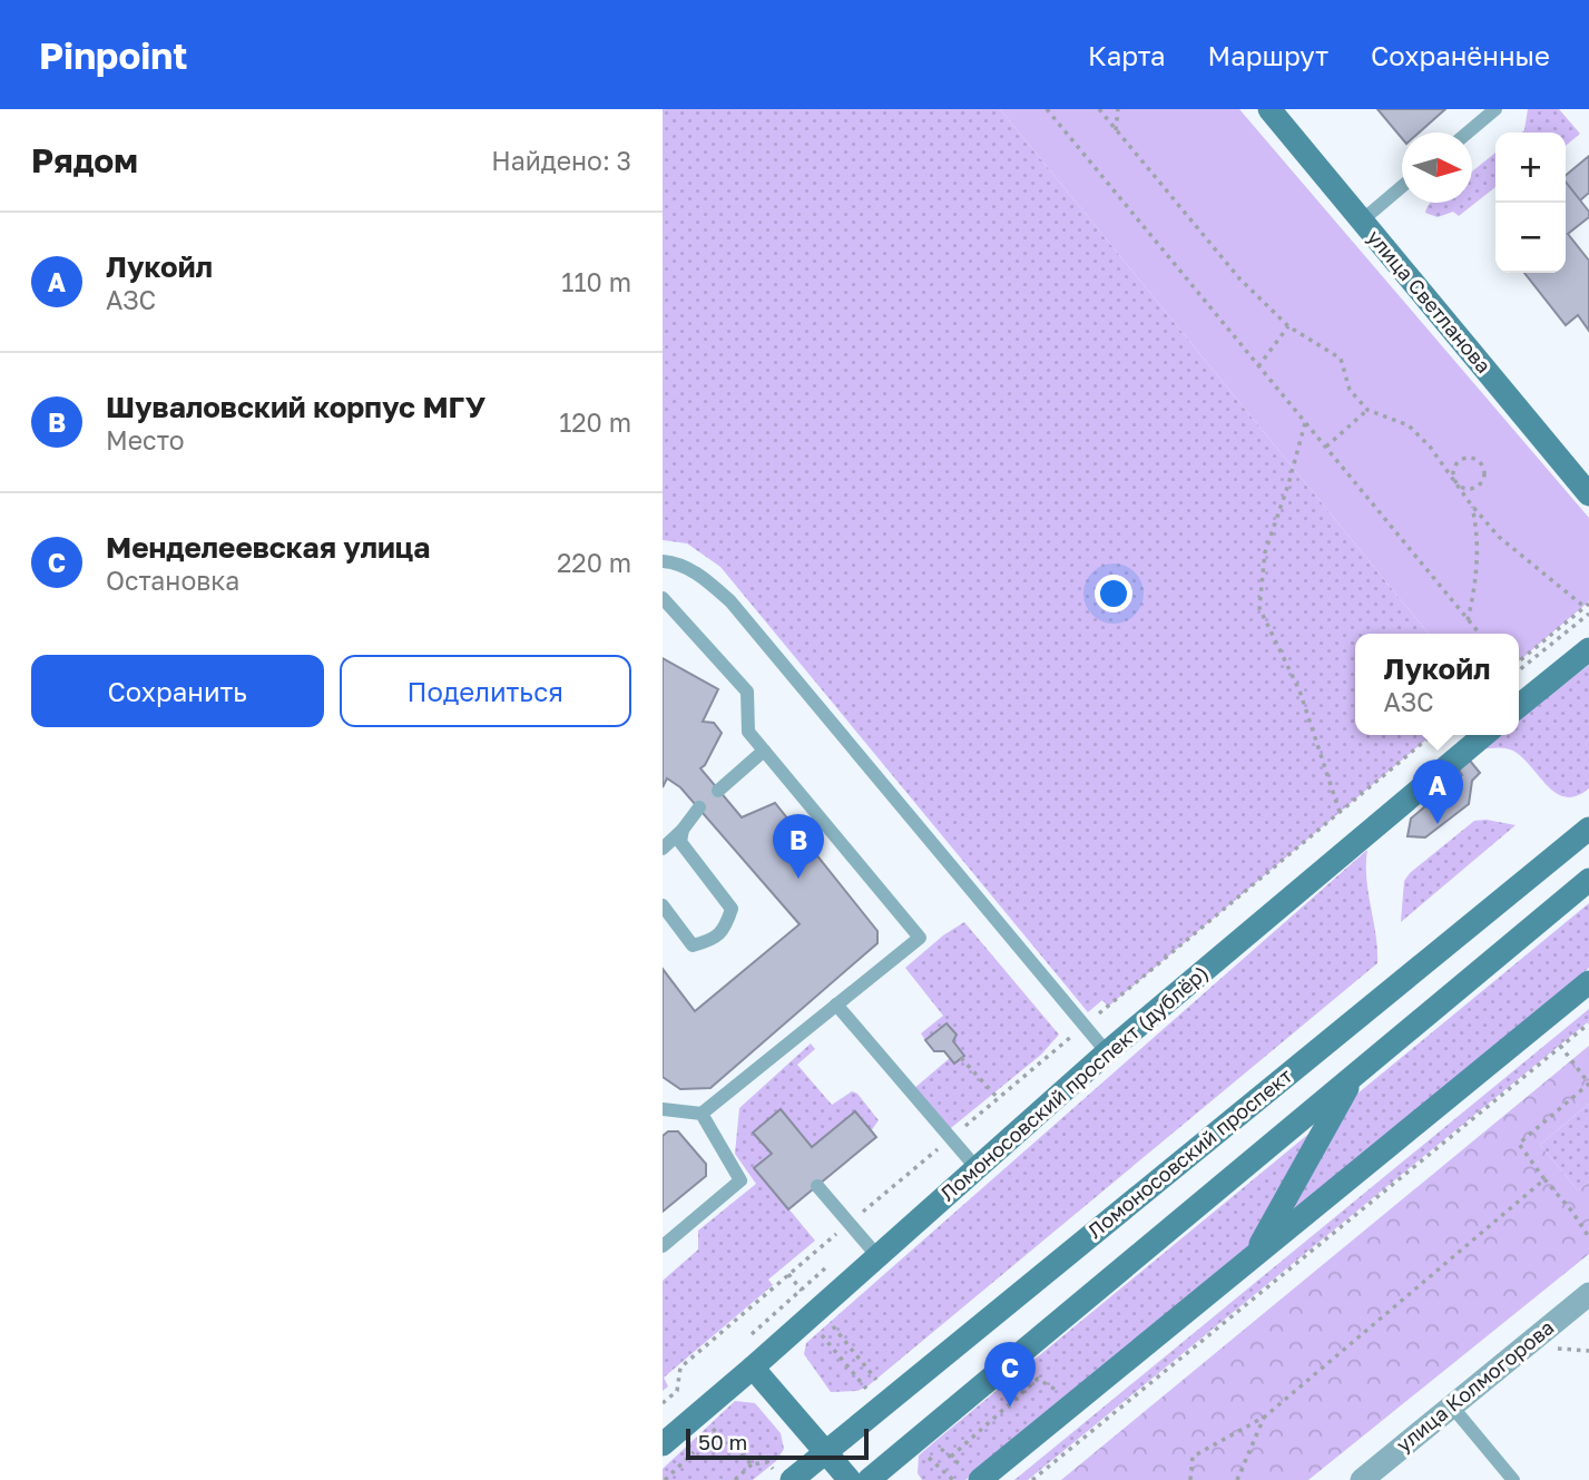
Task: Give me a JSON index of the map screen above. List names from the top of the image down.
{
  "streets": {
    "street": [
      "улица Светланова",
      "Ломоносовский проспект (дублёр)",
      "Ломоносовский проспект",
      "улица Колмогорова"
    ]
  },
  "scale_bar": "50 m",
  "north": "right",
  "page": {
    "header": "Pinpoint",
    "nav": ["Карта", "Маршрут", "Сохранённые"],
    "heading": ["Рядом", "Найдено: 3"],
    "map_buttons": ["+", "−"],
    "list": [
      {
        "mark": "A",
        "name": "Лукойл",
        "note": "АЗС",
        "value": "110 m"
      },
      {
        "mark": "B",
        "name": "Шуваловский корпус МГУ",
        "note": "Место",
        "value": "120 m"
      },
      {
        "mark": "C",
        "name": "Менделеевская улица",
        "note": "Остановка",
        "value": "220 m"
      }
    ],
    "buttons": ["Сохранить", "Поделиться"],
    "popup": ["Лукойл", "АЗС"],
    "pins": ["A", "B", "C"],
    "scale": "50 m"
  }
}
